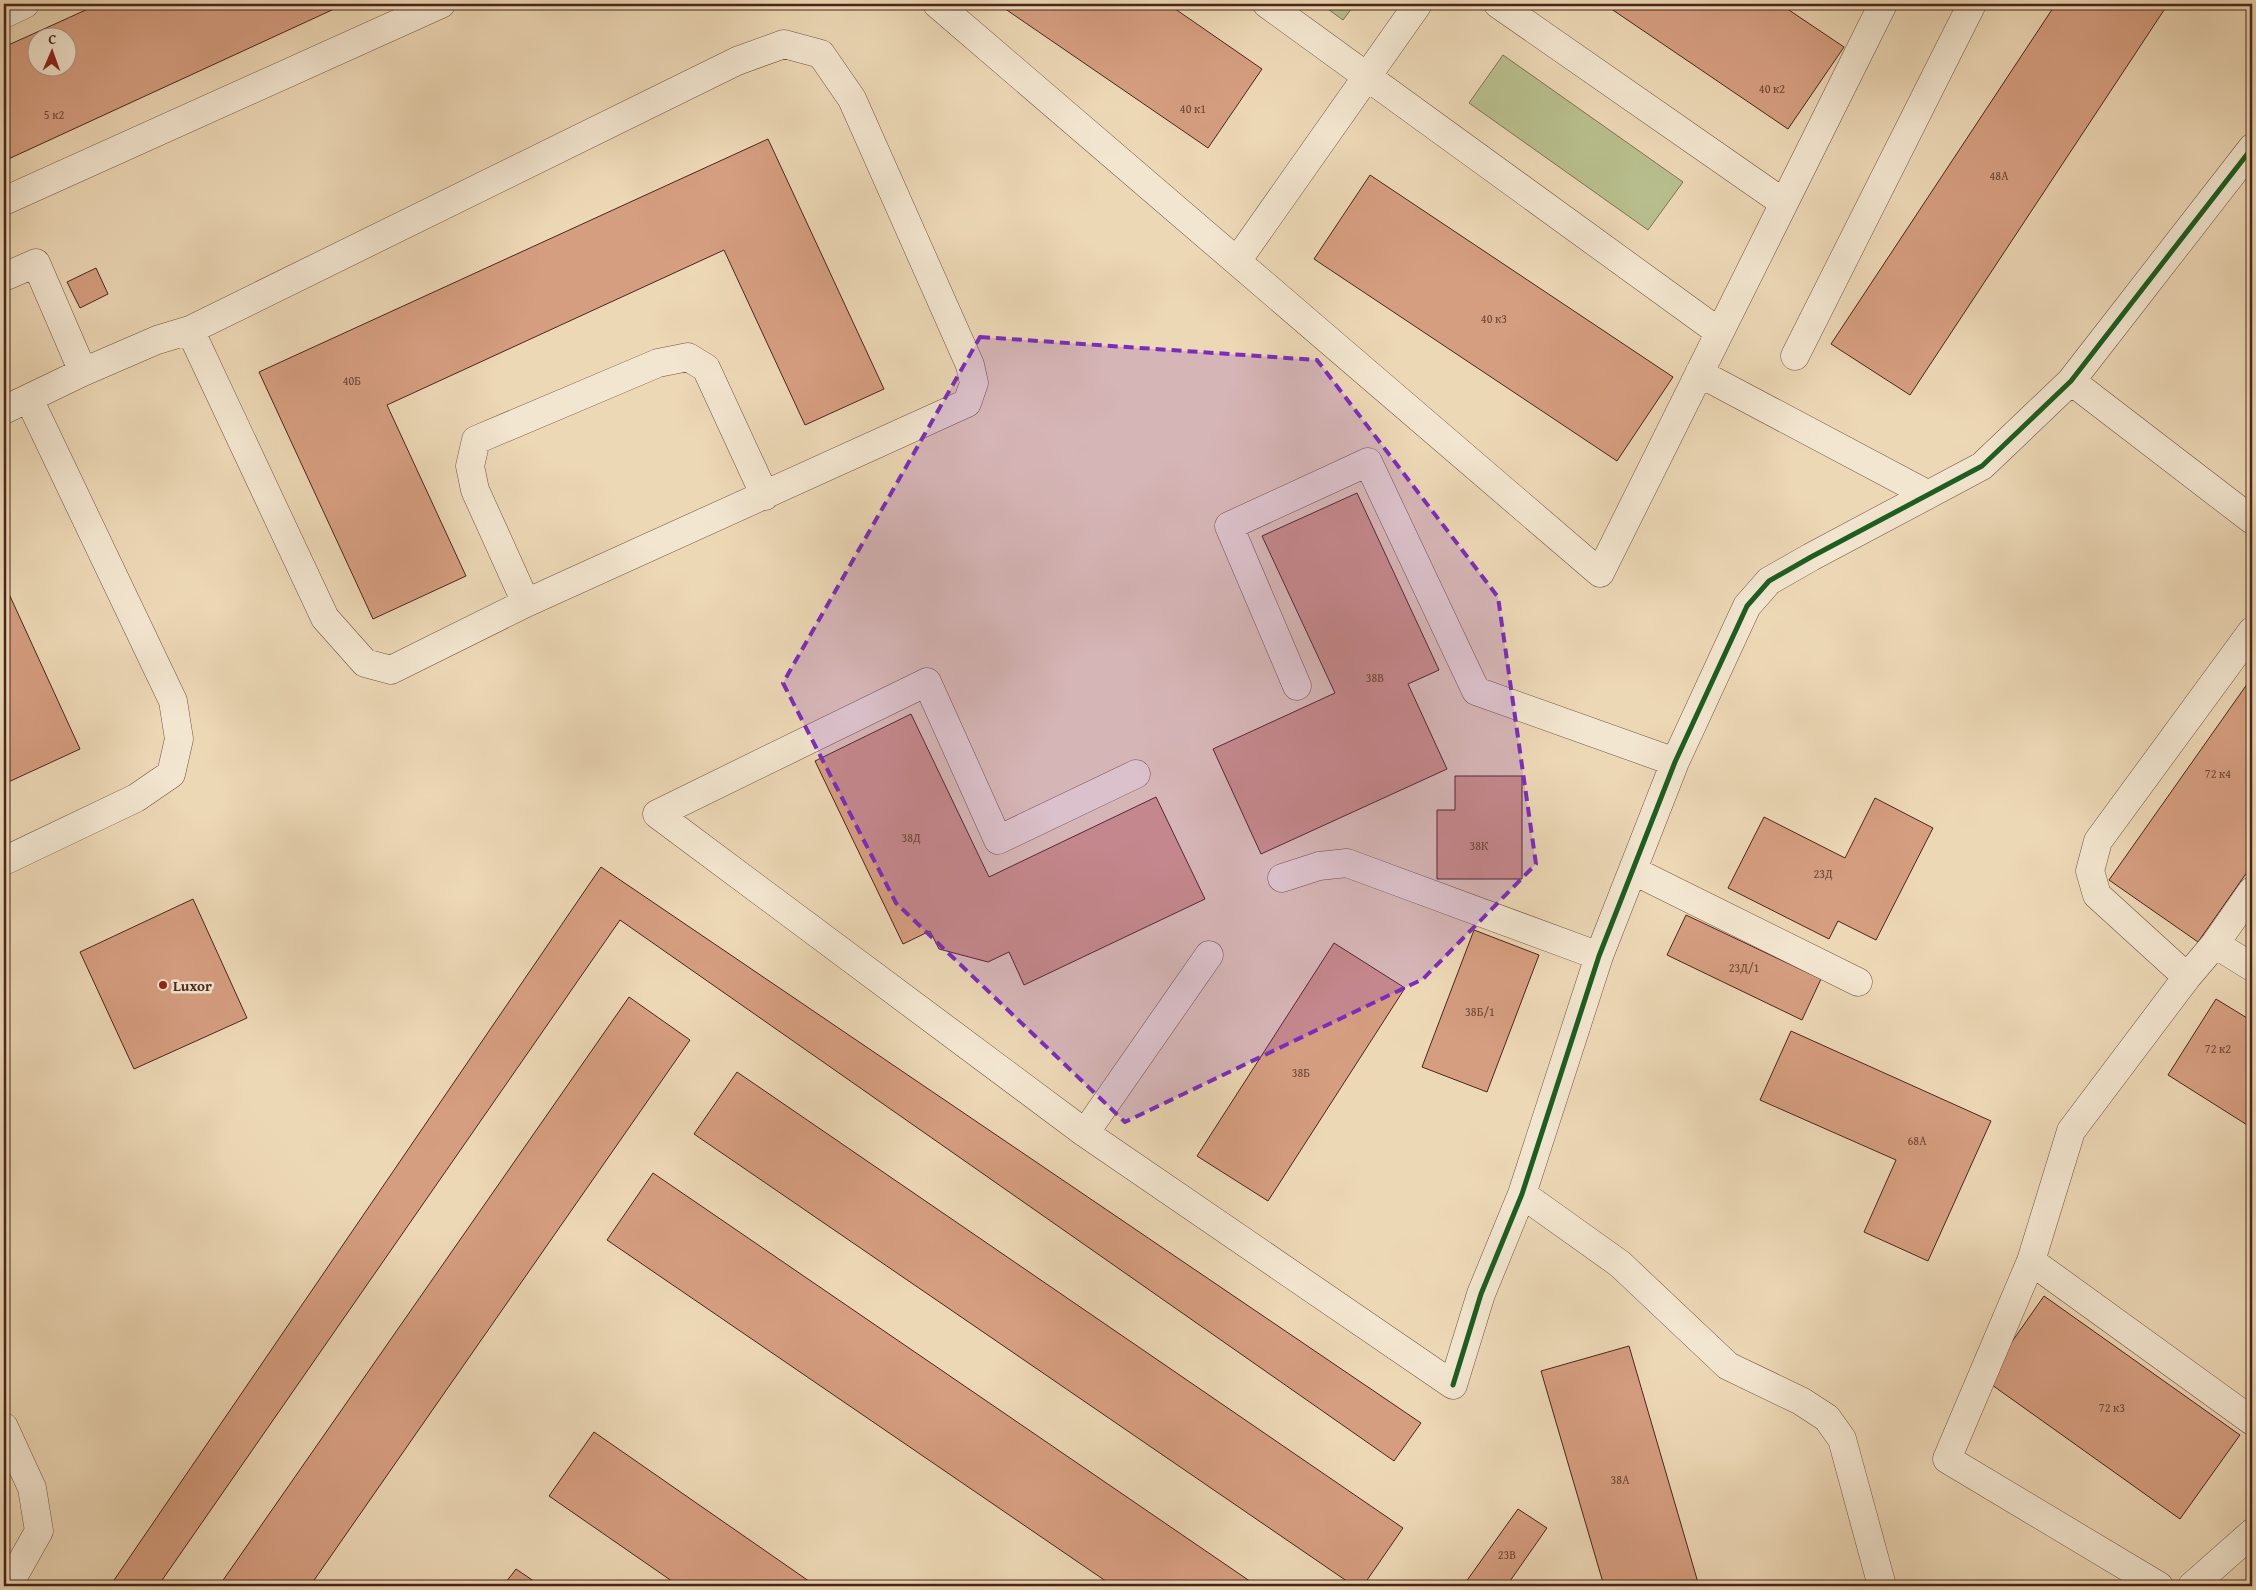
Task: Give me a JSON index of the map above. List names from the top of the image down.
{
  "places": ["Luxor"],
  "house_numbers": [
    "40 к2",
    "40 к1",
    "5 к2",
    "48А",
    "40 к3",
    "40Б",
    "38В",
    "72 к4",
    "38Д",
    "38К",
    "23Д",
    "23Д/1",
    "38Б/1",
    "72 к2",
    "38Б",
    "68А",
    "72 к3",
    "38А",
    "23В"
  ],
  "north": "top"
}
